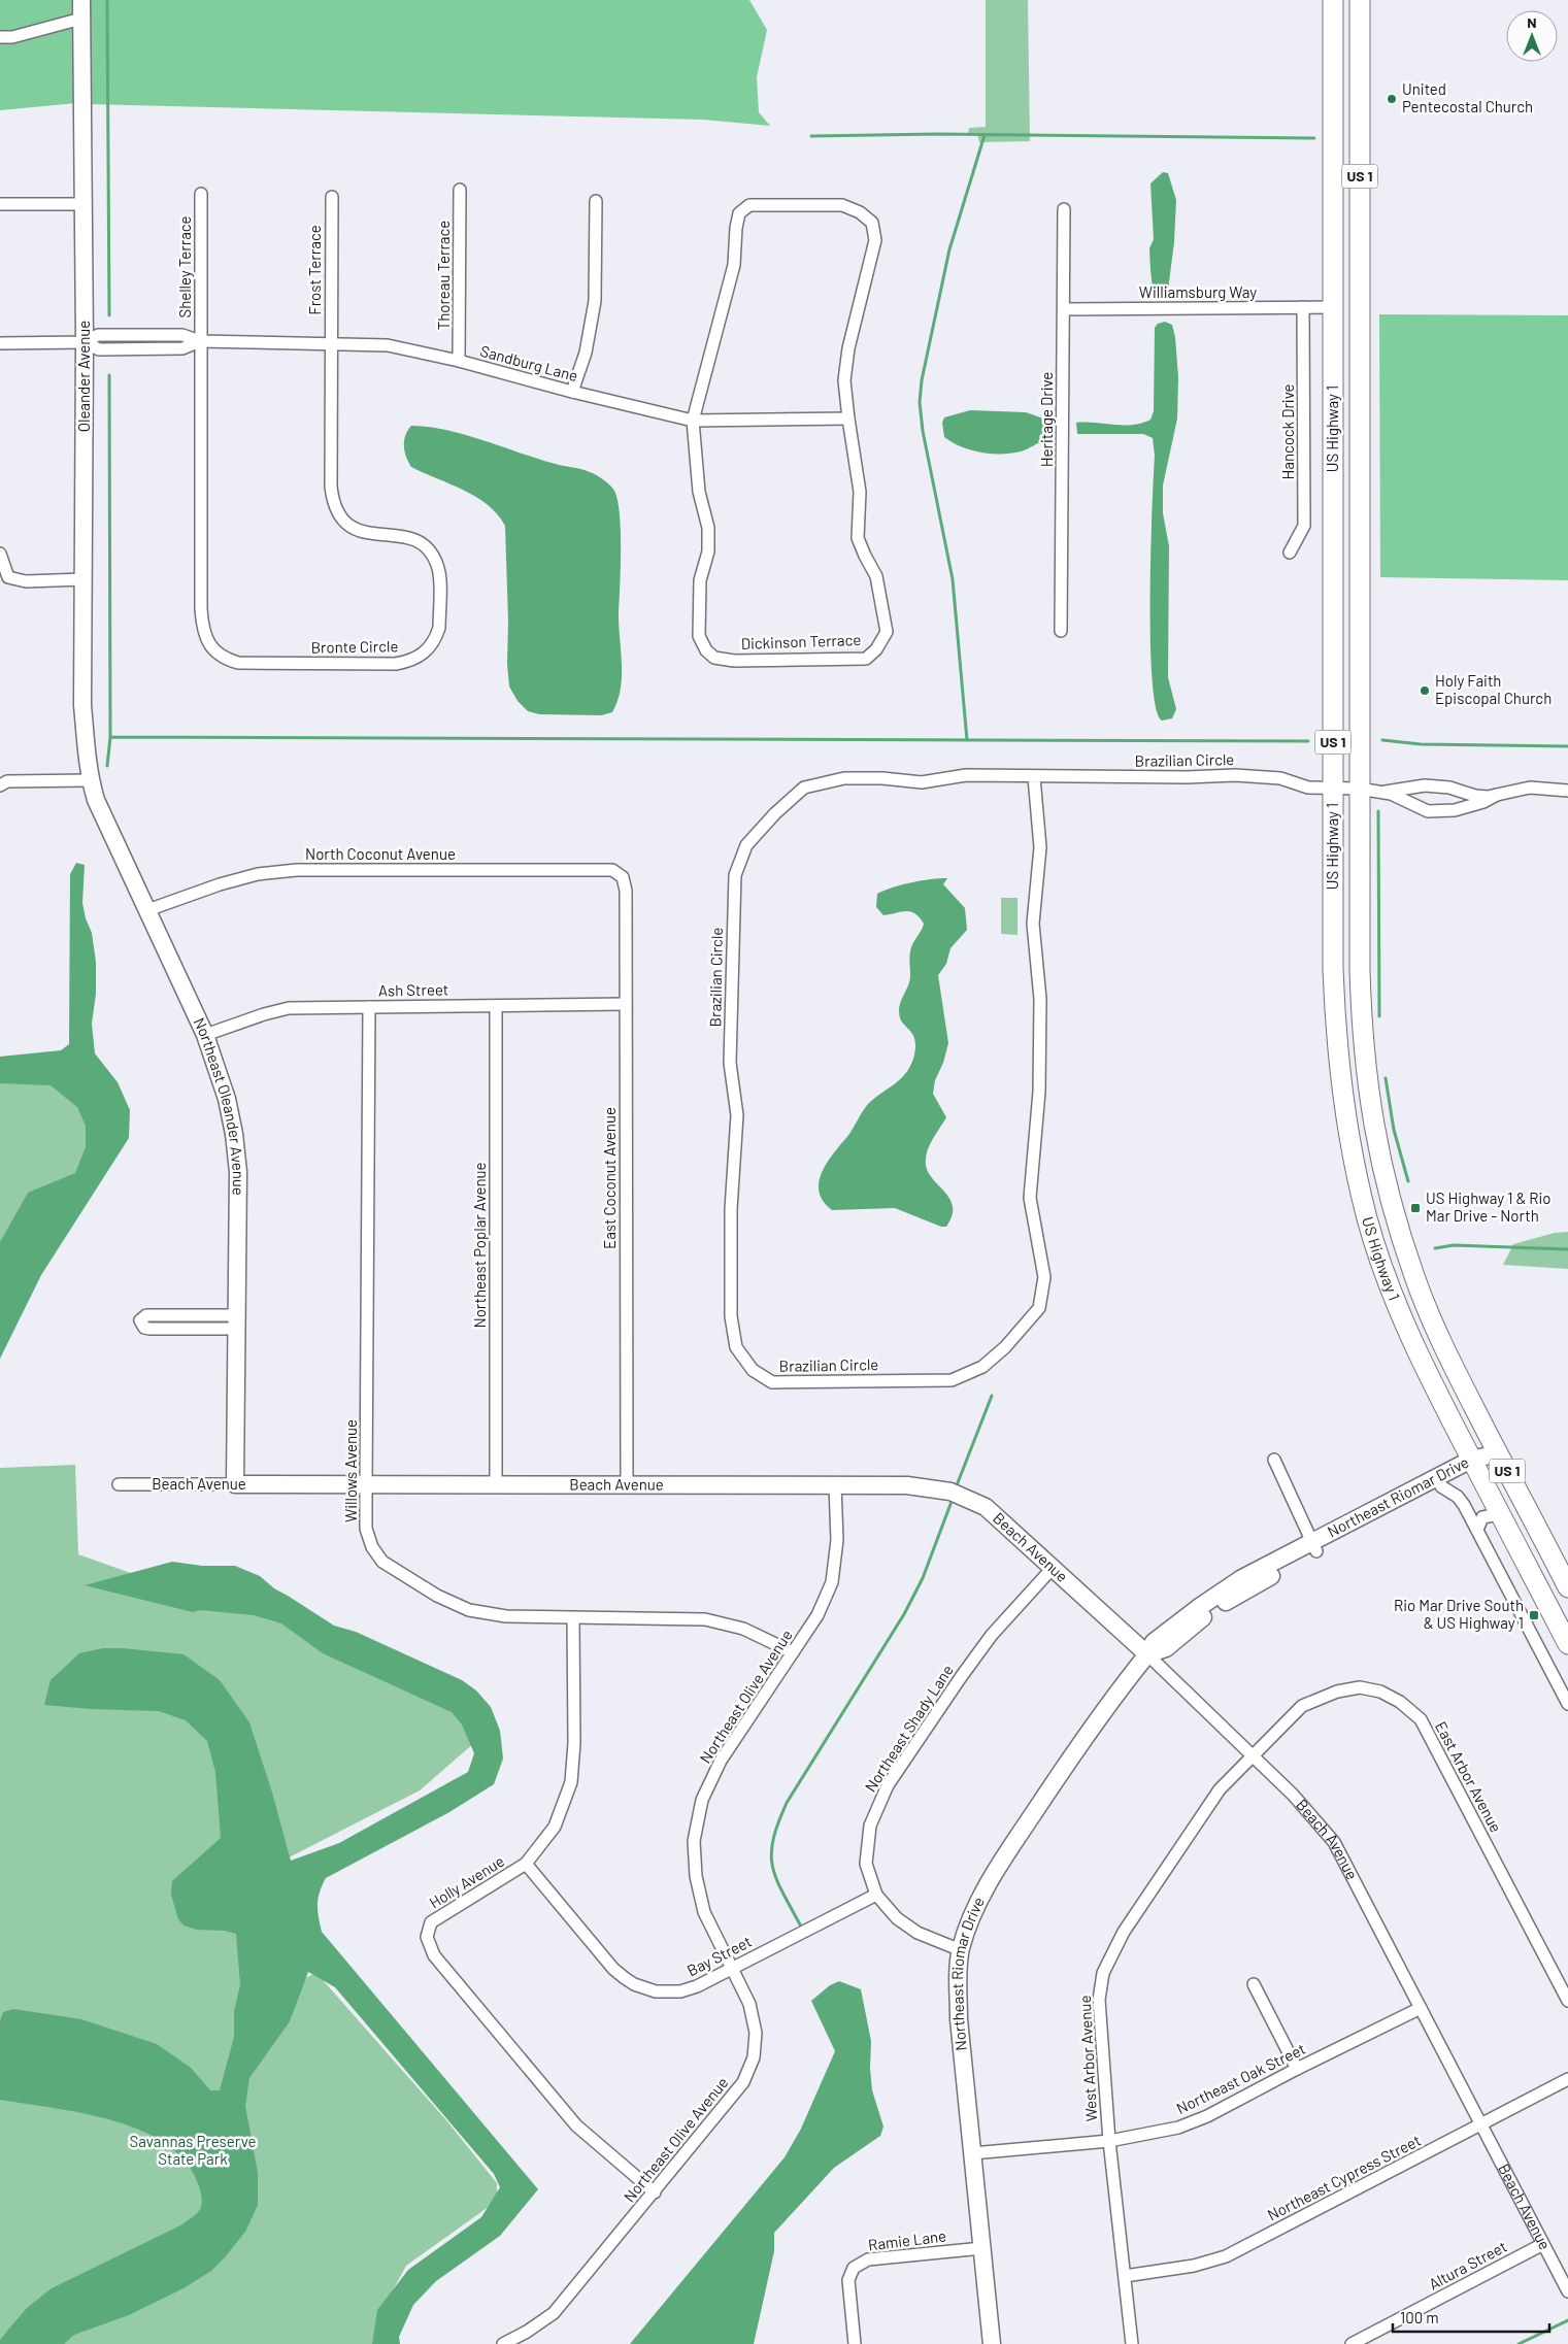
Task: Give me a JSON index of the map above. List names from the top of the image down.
{
  "streets": {
    "main road": ["US 1", "US Highway 1"],
    "street": [
      "Shelley Terrace",
      "Frost Terrace",
      "Thoreau Terrace",
      "Williamsburg Way",
      "Sandburg Lane",
      "Oleander Avenue",
      "Heritage Drive",
      "Hancock Drive",
      "Dickinson Terrace",
      "Bronte Circle",
      "Brazilian Circle",
      "North Coconut Avenue",
      "Ash Street",
      "Northeast Oleander Avenue",
      "East Coconut Avenue",
      "Northeast Poplar Avenue",
      "Willows Avenue",
      "Beach Avenue",
      "Northeast Riomar Drive",
      "Northeast Olive Avenue",
      "Northeast Shady Lane",
      "East Arbor Avenue",
      "Holly Avenue",
      "Bay Street",
      "West Arbor Avenue",
      "Northeast Oak Street",
      "Northeast Cypress Street",
      "Ramie Lane",
      "Altura Street"
    ]
  },
  "crossings": [
    ["Shelley Terrace", "Sandburg Lane"],
    ["Shelley Terrace", "Bronte Circle"],
    ["Frost Terrace", "Sandburg Lane"],
    ["Frost Terrace", "Bronte Circle"],
    ["Thoreau Terrace", "Sandburg Lane"],
    ["Williamsburg Way", "Heritage Drive"],
    ["Williamsburg Way", "US Highway 1"],
    ["Williamsburg Way", "Hancock Drive"],
    ["Sandburg Lane", "Oleander Avenue"],
    ["Sandburg Lane", "Dickinson Terrace"],
    ["Sandburg Lane", "Bronte Circle"],
    ["Oleander Avenue", "Northeast Oleander Avenue"],
    ["US Highway 1", "Brazilian Circle"],
    ["US Highway 1", "Northeast Riomar Drive"],
    ["North Coconut Avenue", "Northeast Oleander Avenue"],
    ["North Coconut Avenue", "East Coconut Avenue"],
    ["Ash Street", "Northeast Oleander Avenue"],
    ["Ash Street", "East Coconut Avenue"],
    ["Ash Street", "Northeast Poplar Avenue"],
    ["Ash Street", "Willows Avenue"],
    ["Northeast Oleander Avenue", "Beach Avenue"],
    ["East Coconut Avenue", "Beach Avenue"],
    ["Northeast Poplar Avenue", "Beach Avenue"],
    ["Willows Avenue", "Beach Avenue"],
    ["Willows Avenue", "Northeast Olive Avenue"],
    ["Willows Avenue", "Holly Avenue"],
    ["Beach Avenue", "Northeast Riomar Drive"],
    ["Beach Avenue", "Northeast Olive Avenue"],
    ["Beach Avenue", "Northeast Shady Lane"],
    ["Beach Avenue", "East Arbor Avenue"],
    ["Beach Avenue", "West Arbor Avenue"],
    ["Beach Avenue", "Northeast Oak Street"],
    ["Beach Avenue", "Northeast Cypress Street"],
    ["Beach Avenue", "Altura Street"],
    ["Northeast Riomar Drive", "Northeast Shady Lane"],
    ["Northeast Riomar Drive", "Northeast Oak Street"],
    ["Northeast Riomar Drive", "Ramie Lane"],
    ["Northeast Olive Avenue", "Holly Avenue"],
    ["Northeast Olive Avenue", "Bay Street"],
    ["Northeast Shady Lane", "Bay Street"],
    ["East Arbor Avenue", "West Arbor Avenue"],
    ["Holly Avenue", "Bay Street"],
    ["West Arbor Avenue", "Northeast Oak Street"],
    ["West Arbor Avenue", "Northeast Cypress Street"]
  ],
  "parks": ["Savannas Preserve State Park"],
  "places": {
    "other": ["United Pentecostal Church", "Holy Faith Episcopal Church"],
    "transit": ["US Highway 1 & Rio Mar Drive - North", "Rio Mar Drive South & US Highway 1"]
  },
  "scale_bar": "100 m",
  "north": "top"
}
